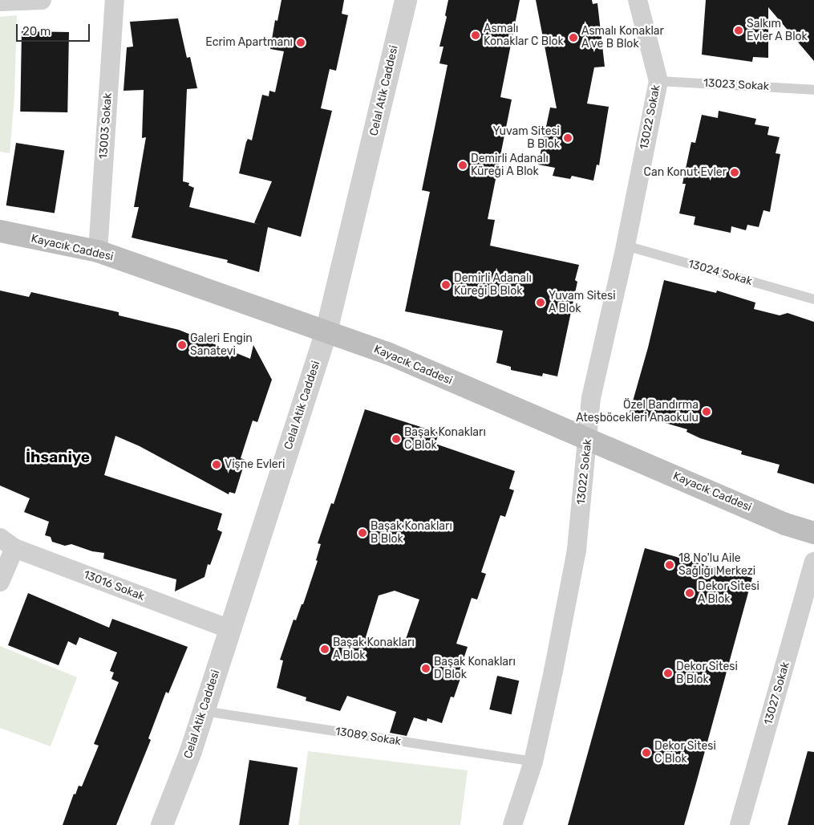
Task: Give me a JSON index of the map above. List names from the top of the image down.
{
  "streets": {
    "main road": ["Kayacık Caddesi"],
    "street": [
      "Celal Atik Caddesi",
      "13022 Sokak",
      "13003 Sokak",
      "13016 Sokak",
      "13027 Sokak"
    ],
    "lane": ["13023 Sokak", "13024 Sokak", "13089 Sokak"]
  },
  "crossings": [
    ["13023 Sokak", "13022 Sokak"],
    ["Celal Atik Caddesi", "Kayacık Caddesi"],
    ["Celal Atik Caddesi", "13016 Sokak"],
    ["Celal Atik Caddesi", "13089 Sokak"],
    ["13022 Sokak", "Kayacık Caddesi"],
    ["13022 Sokak", "13024 Sokak"],
    ["13022 Sokak", "13089 Sokak"],
    ["13003 Sokak", "Kayacık Caddesi"]
  ],
  "districts": ["İhsaniye"],
  "places": [
    "Salkım Evler A Blok",
    "Asmalı Konaklar C Blok",
    "Asmalı Konaklar A ve B Blok",
    "Ecrim Apartmanı",
    "Yuvam Sitesi B Blok",
    "Demirli Adanalı Küreği A Blok",
    "Can Konut Evler",
    "Demirli Adanalı Küreği B Blok",
    "Yuvam Sitesi A Blok",
    "Galeri Engin Sanatevi",
    "Özel Bandırma Ateşböcekleri Anaokulu",
    "Başak Konakları C Blok",
    "Vişne Evleri",
    "Başak Konakları B Blok",
    "18 No'lu Aile Sağlığı Merkezi",
    "Dekor Sitesi A Blok",
    "Başak Konakları A Blok",
    "Başak Konakları D Blok",
    "Dekor Sitesi B Blok",
    "Dekor Sitesi C Blok"
  ],
  "scale_bar": "20 m"
}
